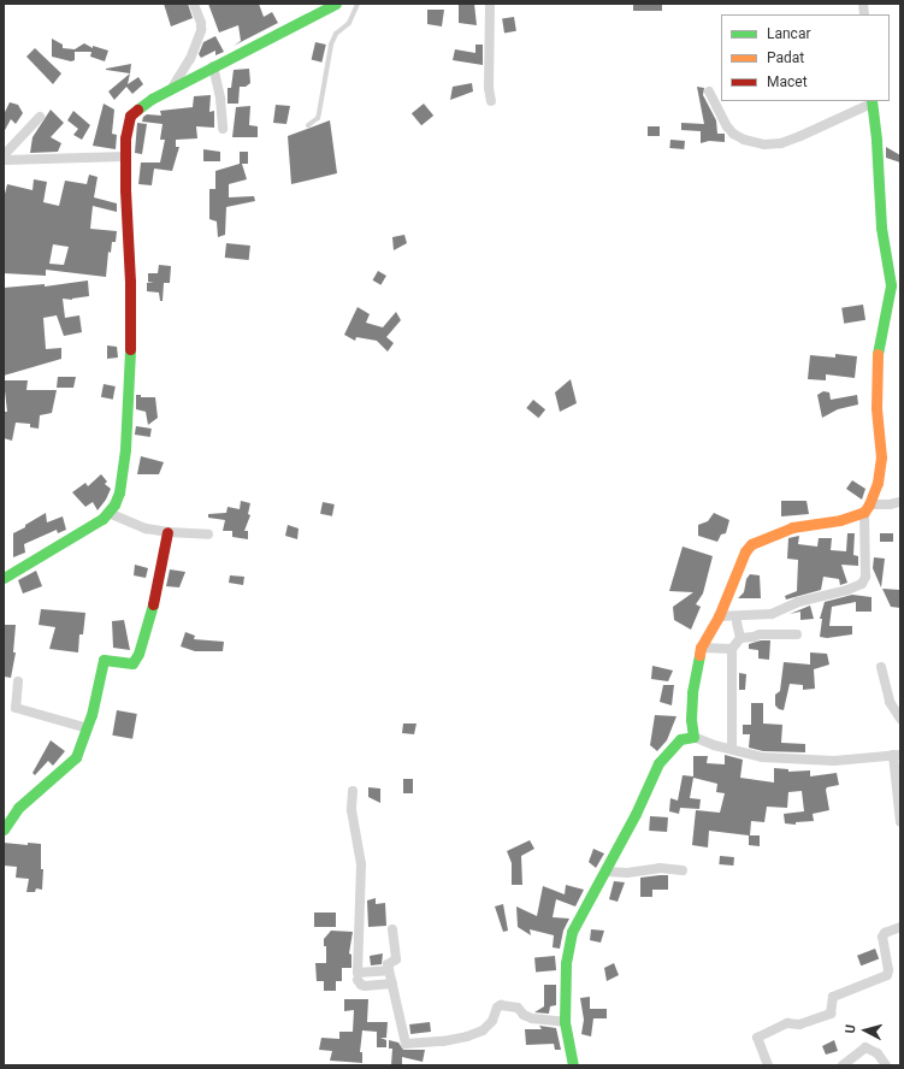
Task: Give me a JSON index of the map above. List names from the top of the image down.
{
  "legend": ["Lancar", "Padat", "Macet"],
  "north": "left"
}
